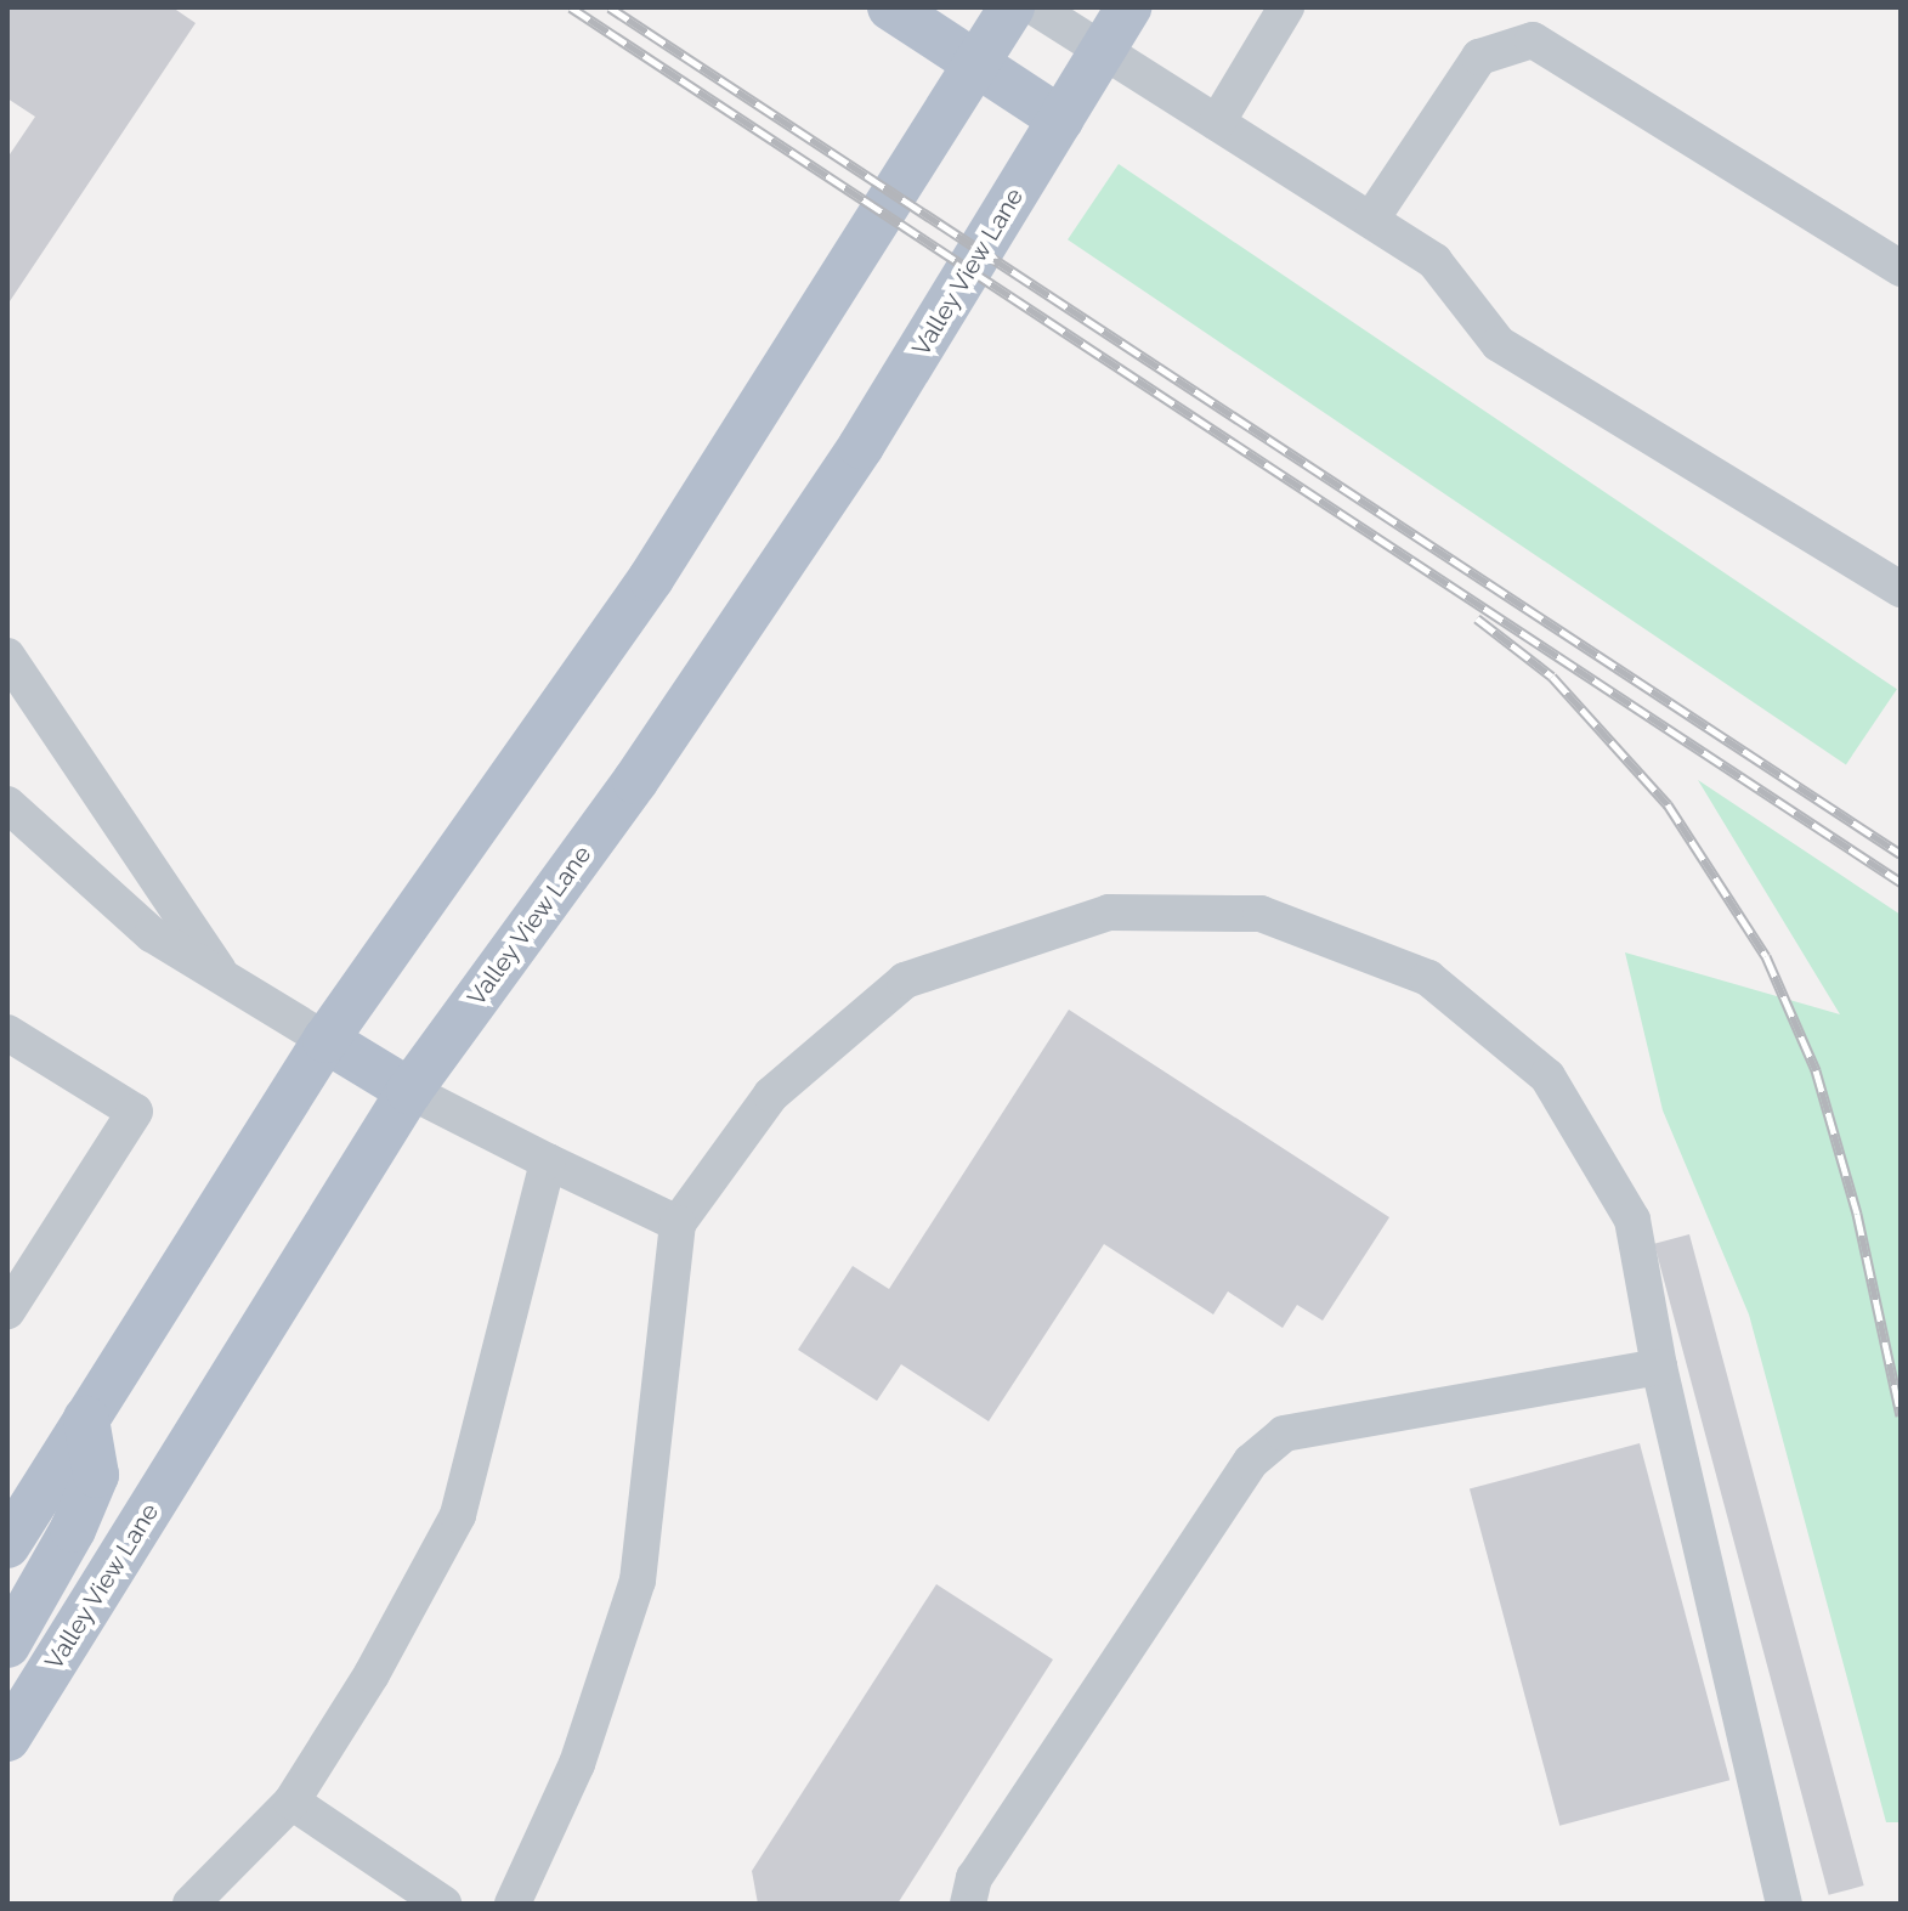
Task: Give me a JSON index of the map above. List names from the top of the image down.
{
  "streets": {
    "main road": ["Valley View Lane"]
  }
}
